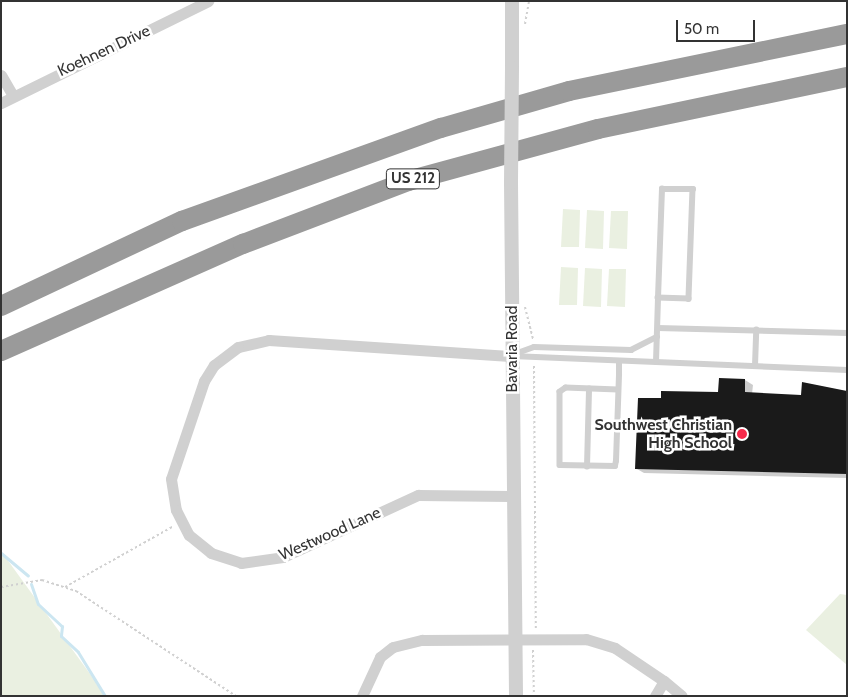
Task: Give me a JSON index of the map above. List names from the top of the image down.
{
  "streets": {
    "highway": ["US 212"],
    "street": ["Koehnen Drive", "Bavaria Road", "Westwood Lane"]
  },
  "crossings": [
    ["Bavaria Road", "Westwood Lane"]
  ],
  "places": ["Southwest Christian High School"],
  "scale_bar": "50 m"
}
